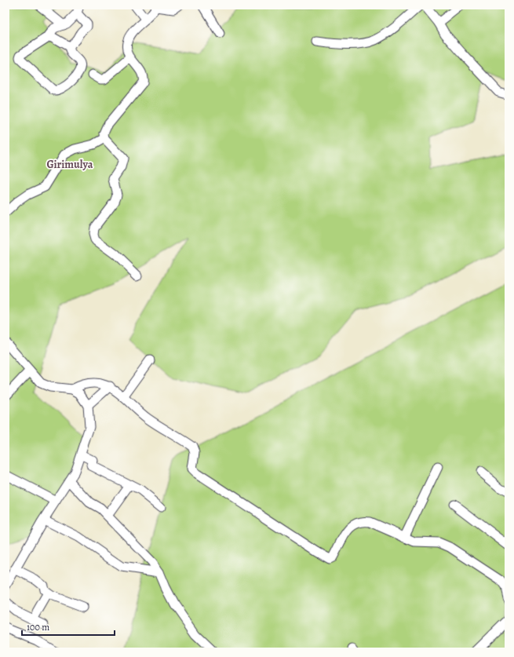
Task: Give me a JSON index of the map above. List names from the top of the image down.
{
  "districts": ["Girimulya"],
  "scale_bar": "100 m"
}
